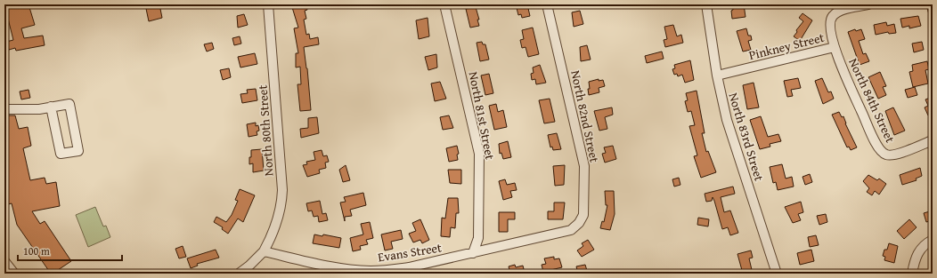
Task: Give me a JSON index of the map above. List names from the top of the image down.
{
  "streets": {
    "street": [
      "Pinkney Street",
      "North 84th Street",
      "North 81st Street",
      "North 82nd Street",
      "North 80th Street",
      "North 83rd Street",
      "Evans Street"
    ]
  },
  "crossings": [
    ["Pinkney Street", "North 84th Street"],
    ["Pinkney Street", "North 83rd Street"],
    ["North 81st Street", "Evans Street"],
    ["North 82nd Street", "Evans Street"],
    ["North 80th Street", "Evans Street"]
  ],
  "scale_bar": "100 m"
}
